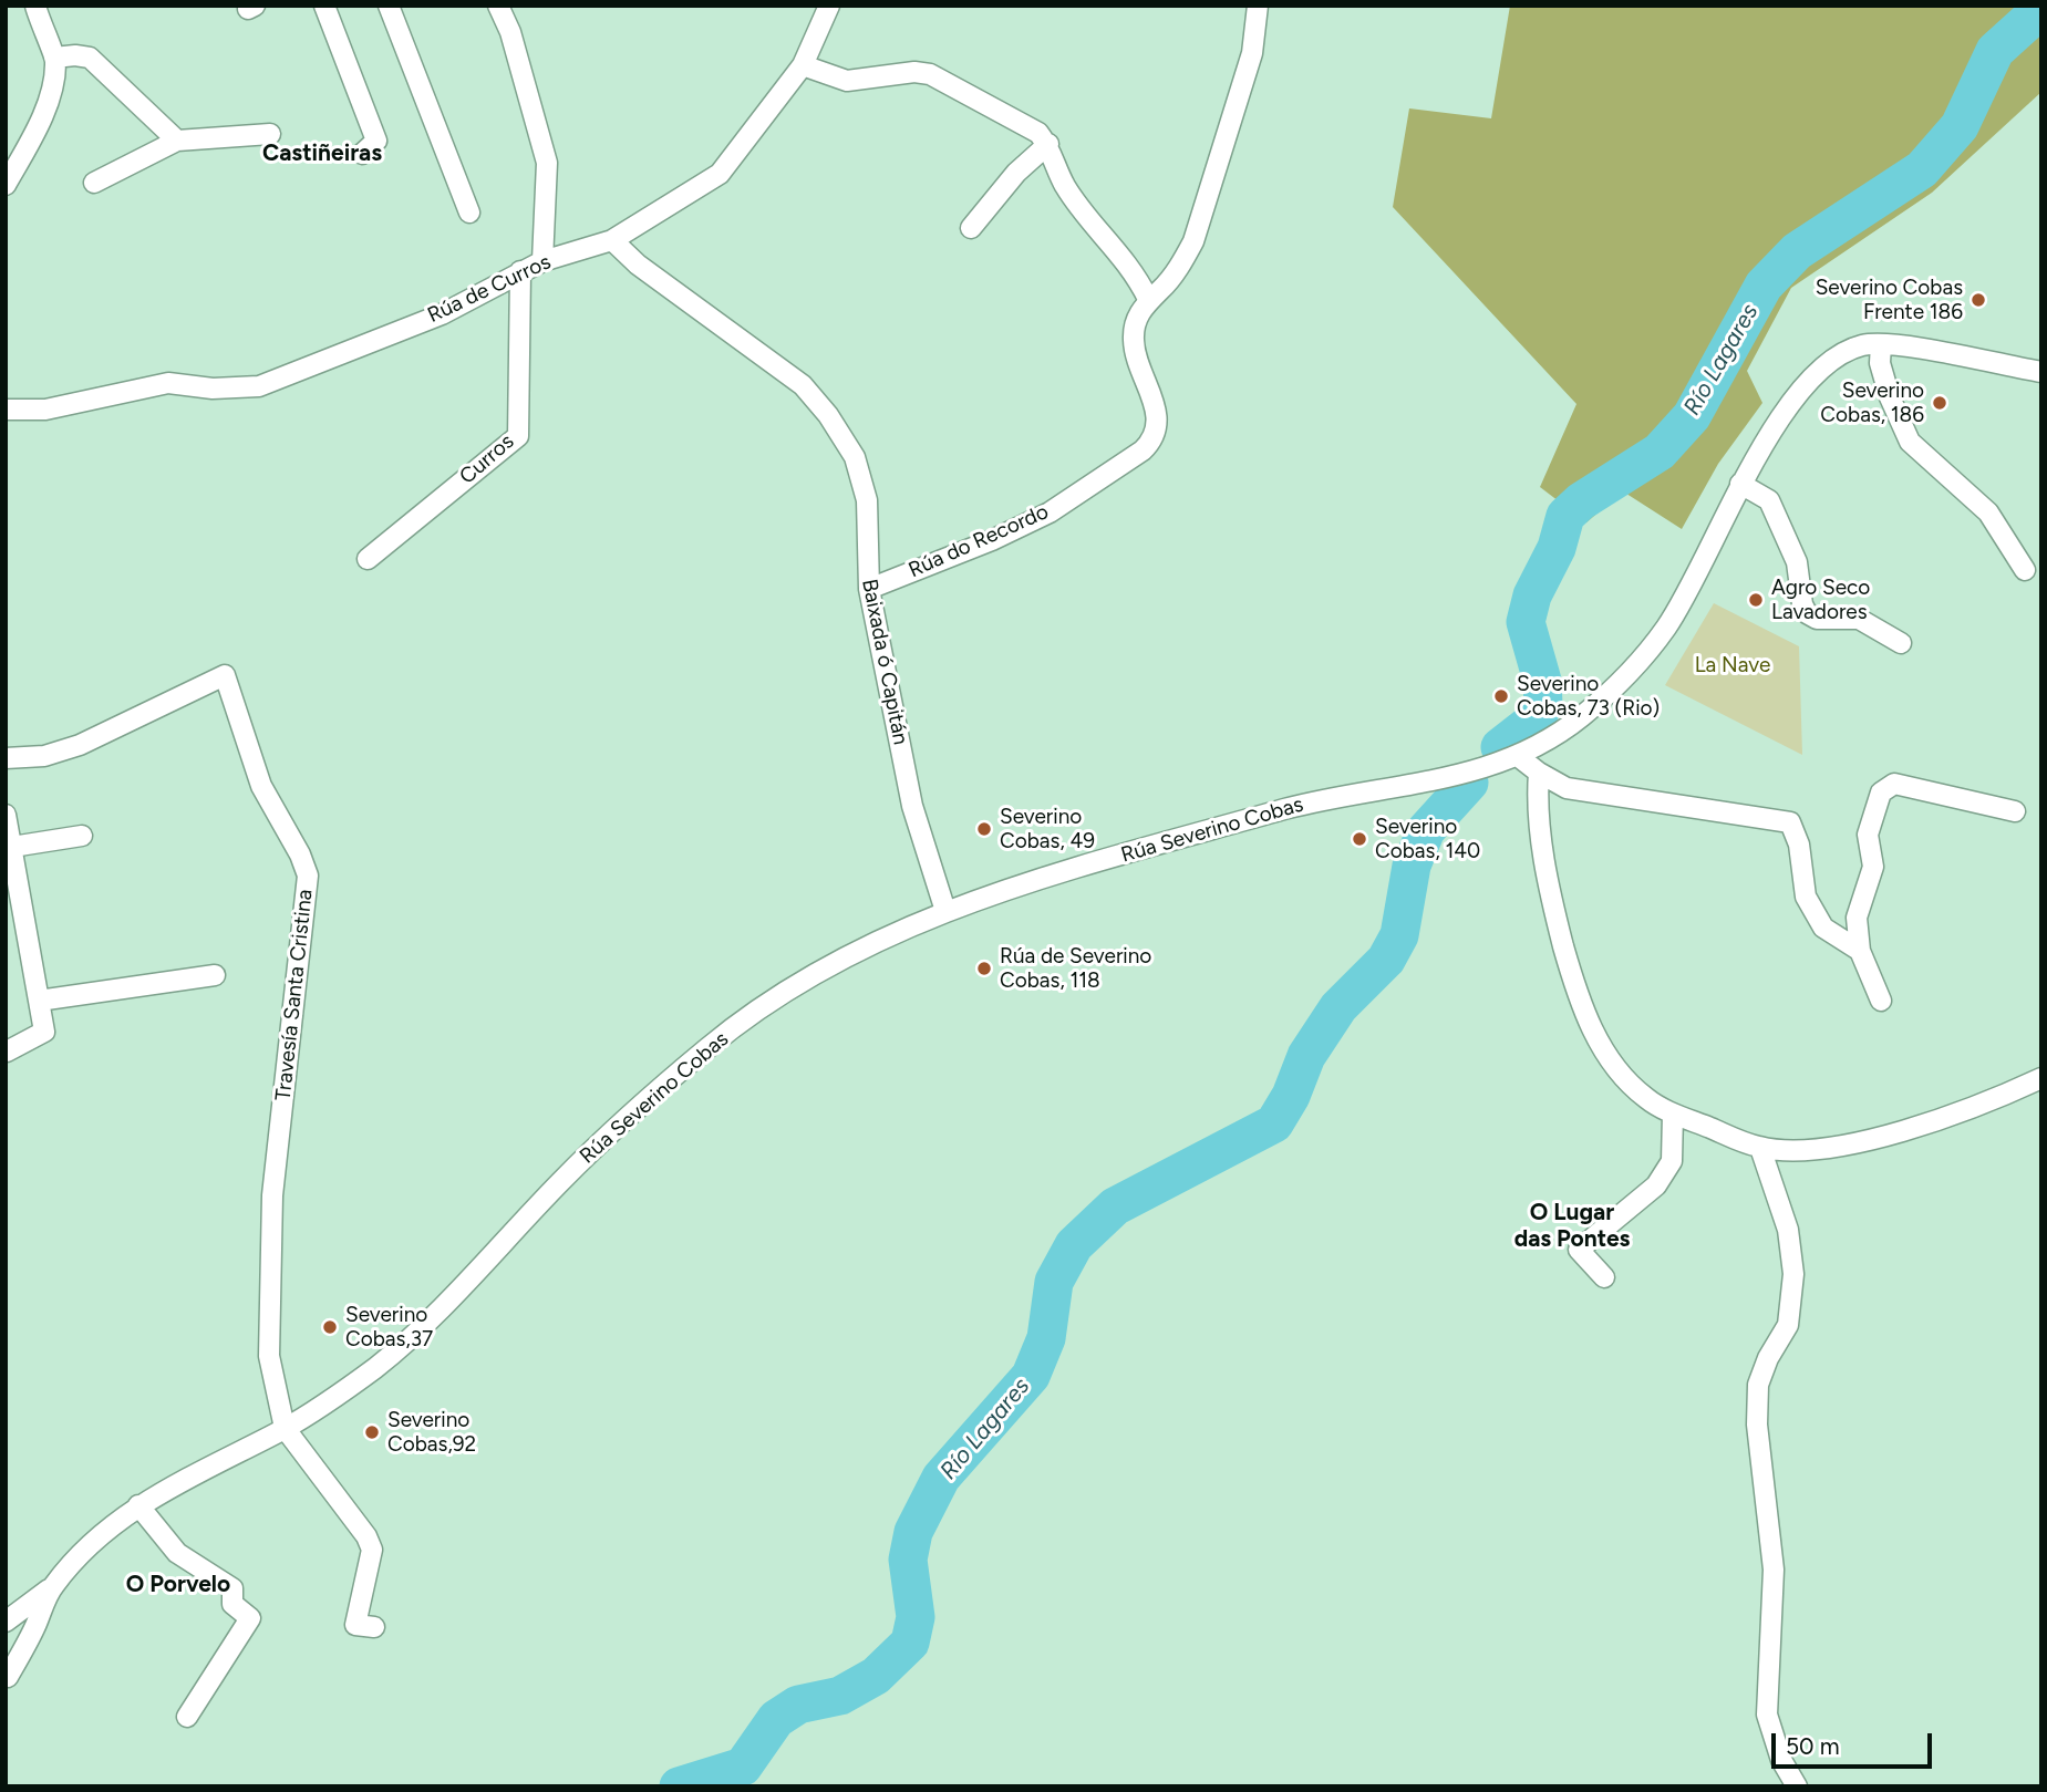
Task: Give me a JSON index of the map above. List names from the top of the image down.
{
  "streets": {
    "street": [
      "Rúa de Curros",
      "Curros",
      "Rúa do Recordo",
      "Baixada ó Capitán",
      "Rúa Severino Cobas",
      "Travesía Santa Cristina"
    ]
  },
  "crossings": [
    ["Rúa de Curros", "Curros"],
    ["Rúa de Curros", "Baixada ó Capitán"],
    ["Rúa do Recordo", "Baixada ó Capitán"],
    ["Baixada ó Capitán", "Rúa Severino Cobas"],
    ["Rúa Severino Cobas", "Travesía Santa Cristina"]
  ],
  "districts": ["Castiñeiras", "O Lugar das Pontes", "O Porvelo"],
  "water": ["Río Lagares"],
  "parks": ["La Nave"],
  "places": [
    "Severino Cobas Frente 186",
    "Severino Cobas, 186",
    "Agro Seco Lavadores",
    "Severino Cobas, 73 (Rio)",
    "Severino Cobas, 49",
    "Severino Cobas, 140",
    "Rúa de Severino Cobas, 118",
    "Severino Cobas,37",
    "Severino Cobas,92"
  ],
  "scale_bar": "50 m"
}
